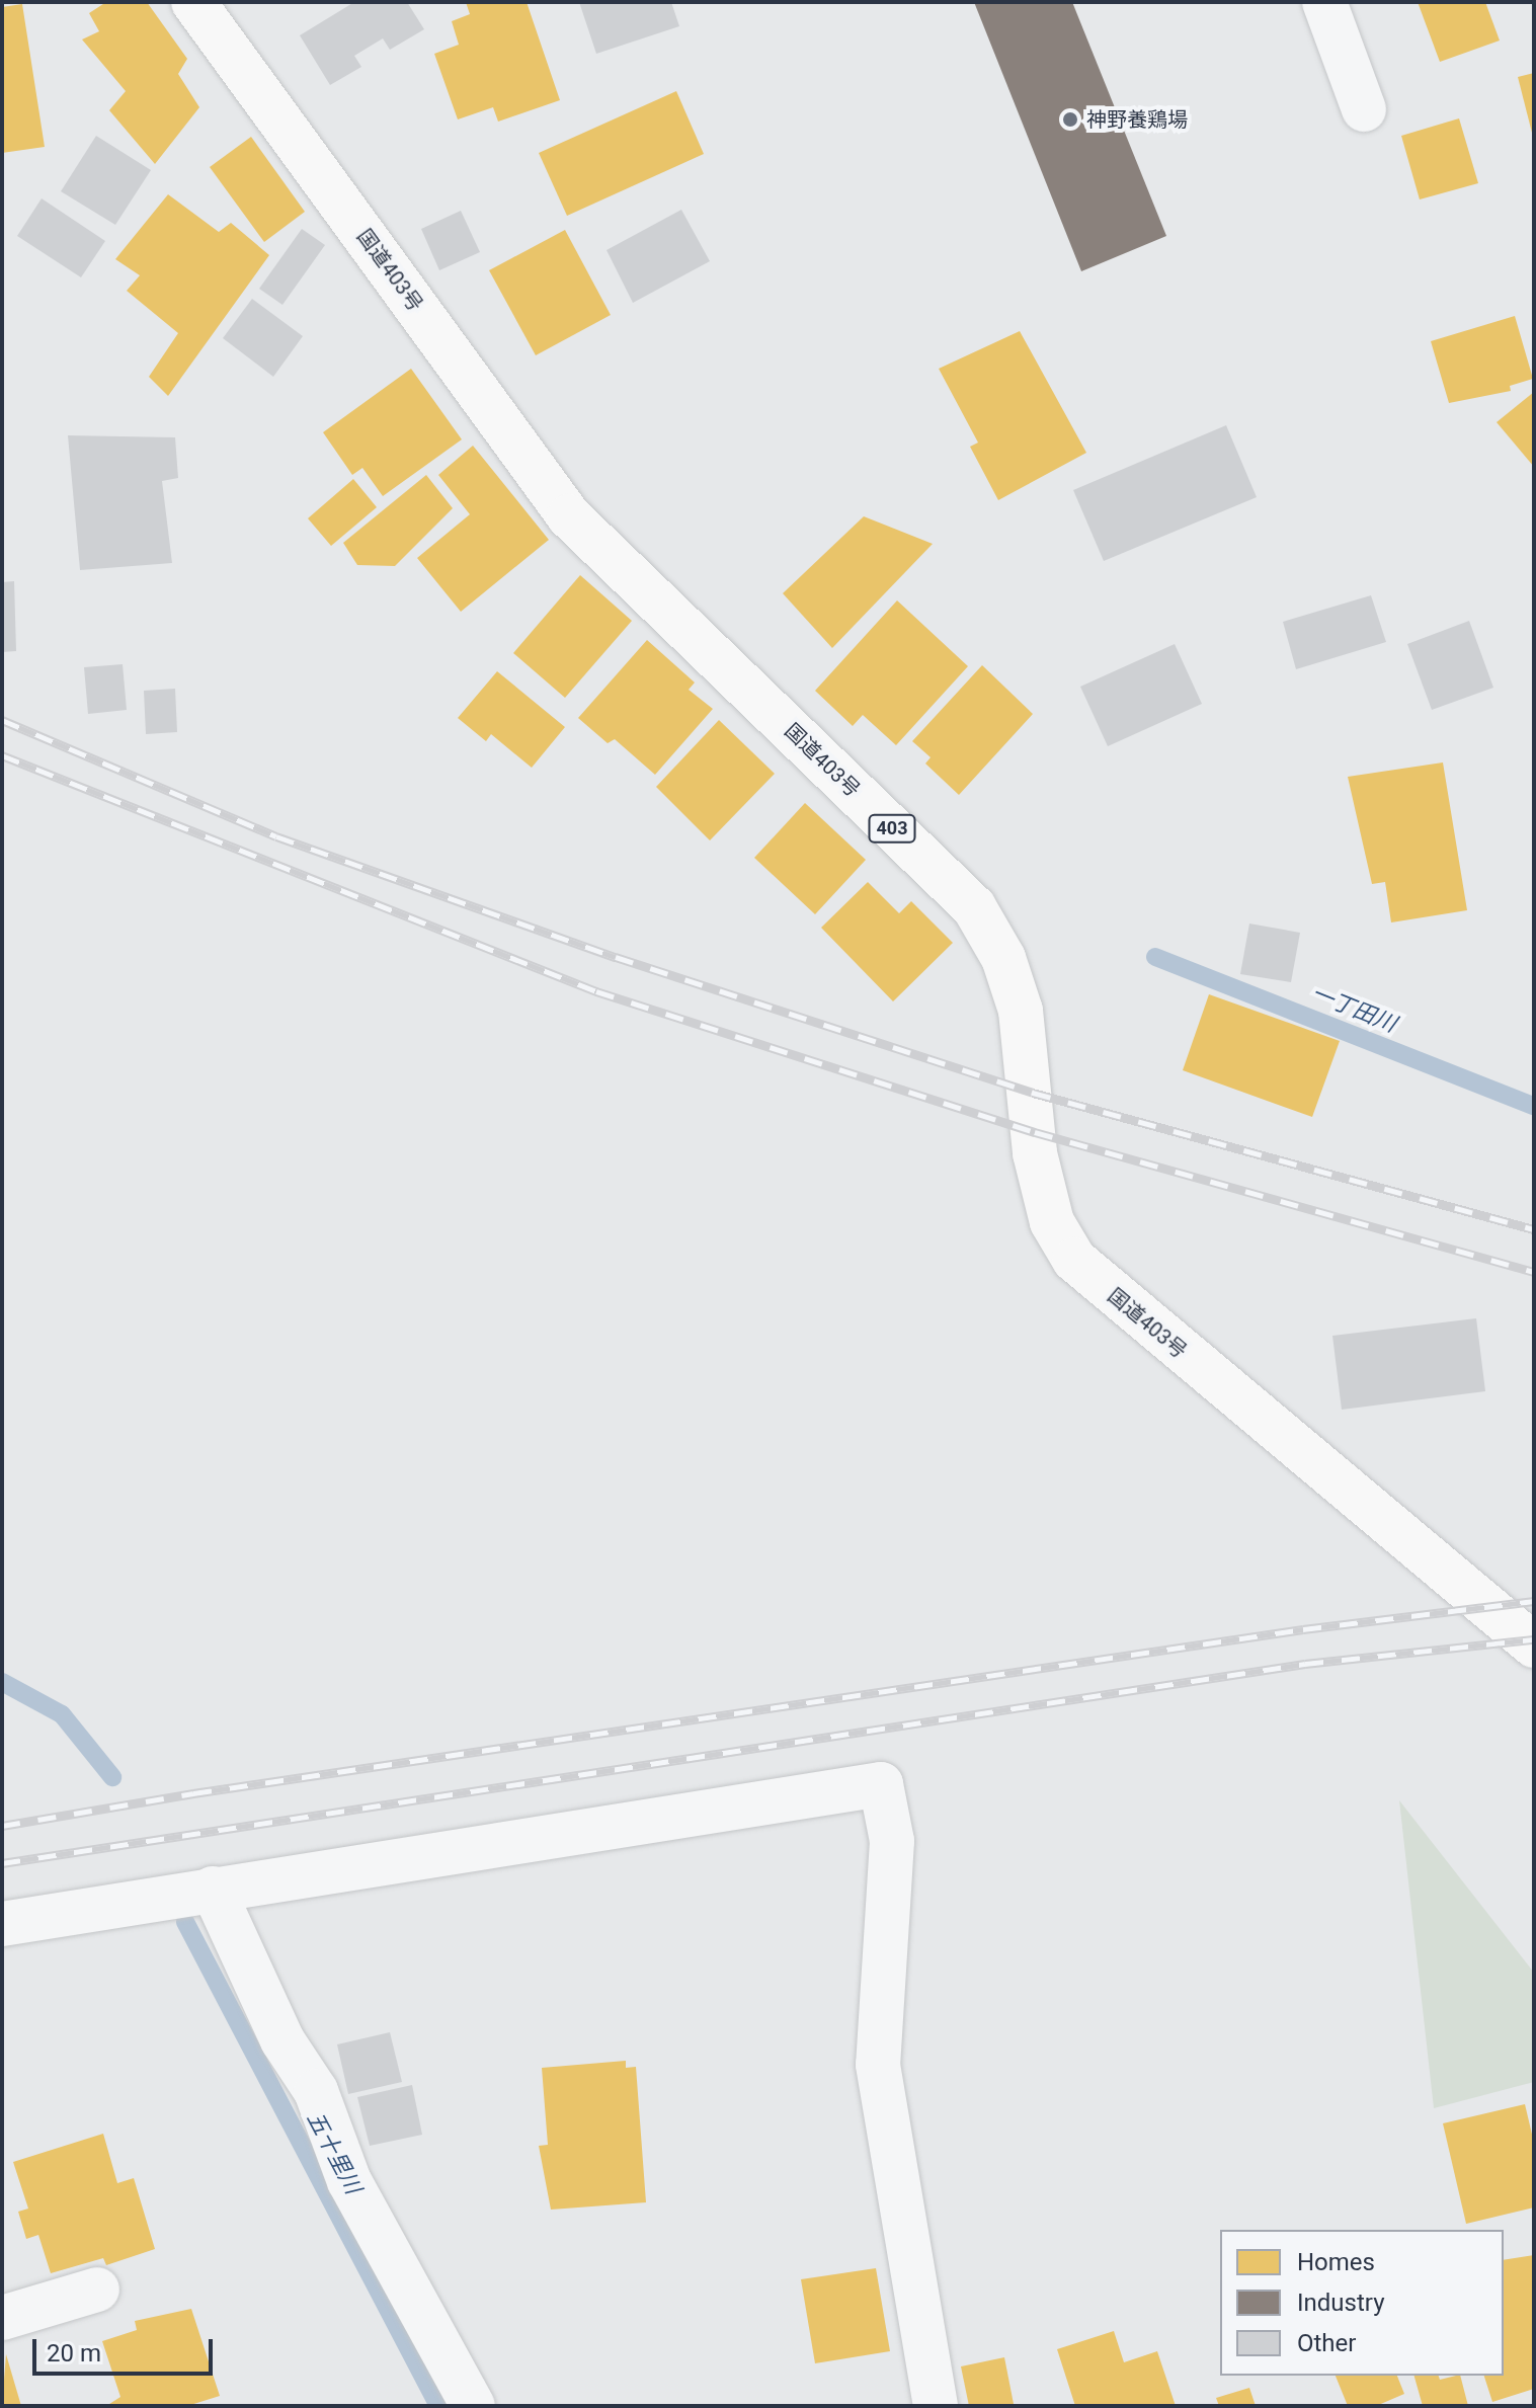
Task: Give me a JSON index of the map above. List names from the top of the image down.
{
  "streets": {
    "highway": ["国道403号", "403"]
  },
  "water": ["一丁田川", "五十里川"],
  "places": ["神野養鶏場"],
  "legend": ["Homes", "Industry", "Other"],
  "scale_bar": "20 m"
}
